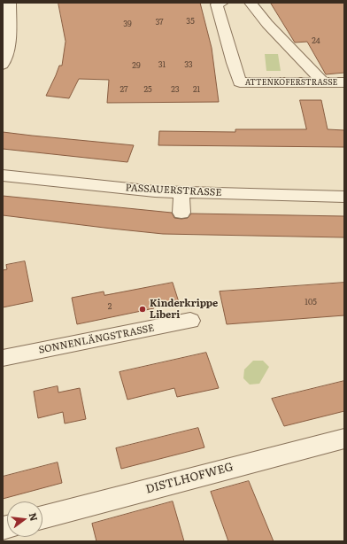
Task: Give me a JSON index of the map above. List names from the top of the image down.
{
  "streets": {
    "street": [
      "ATTENKOFERSTRASSE",
      "PASSAUERSTRASSE",
      "SONNENLÄNGSTRASSE",
      "DISTLHOFWEG"
    ]
  },
  "places": ["Kinderkrippe Liberi"],
  "house_numbers": [
    "35",
    "37",
    "39",
    "24",
    "31",
    "33",
    "29",
    "27",
    "25",
    "23",
    "21",
    "105",
    "2"
  ],
  "north": "right"
}
